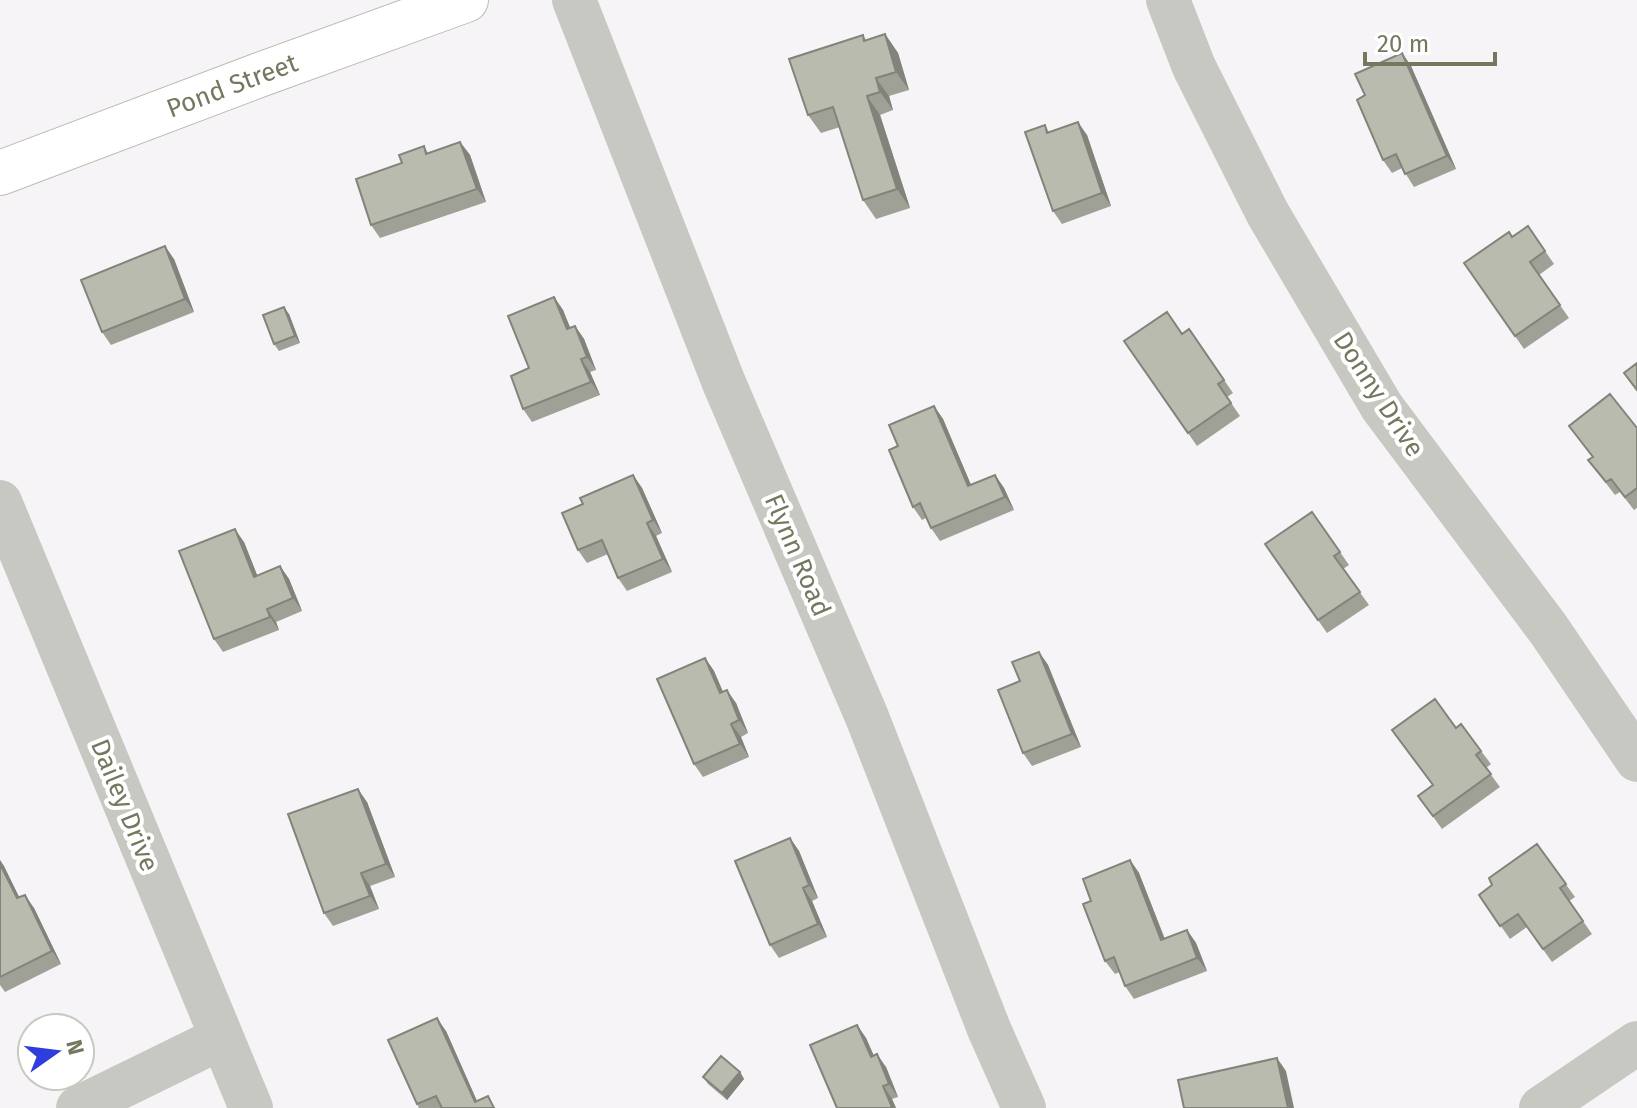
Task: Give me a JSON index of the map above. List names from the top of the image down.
{
  "streets": {
    "main road": ["Pond Street"],
    "street": ["Donny Drive", "Flynn Road", "Dailey Drive"]
  },
  "scale_bar": "20 m",
  "north": "right"
}
